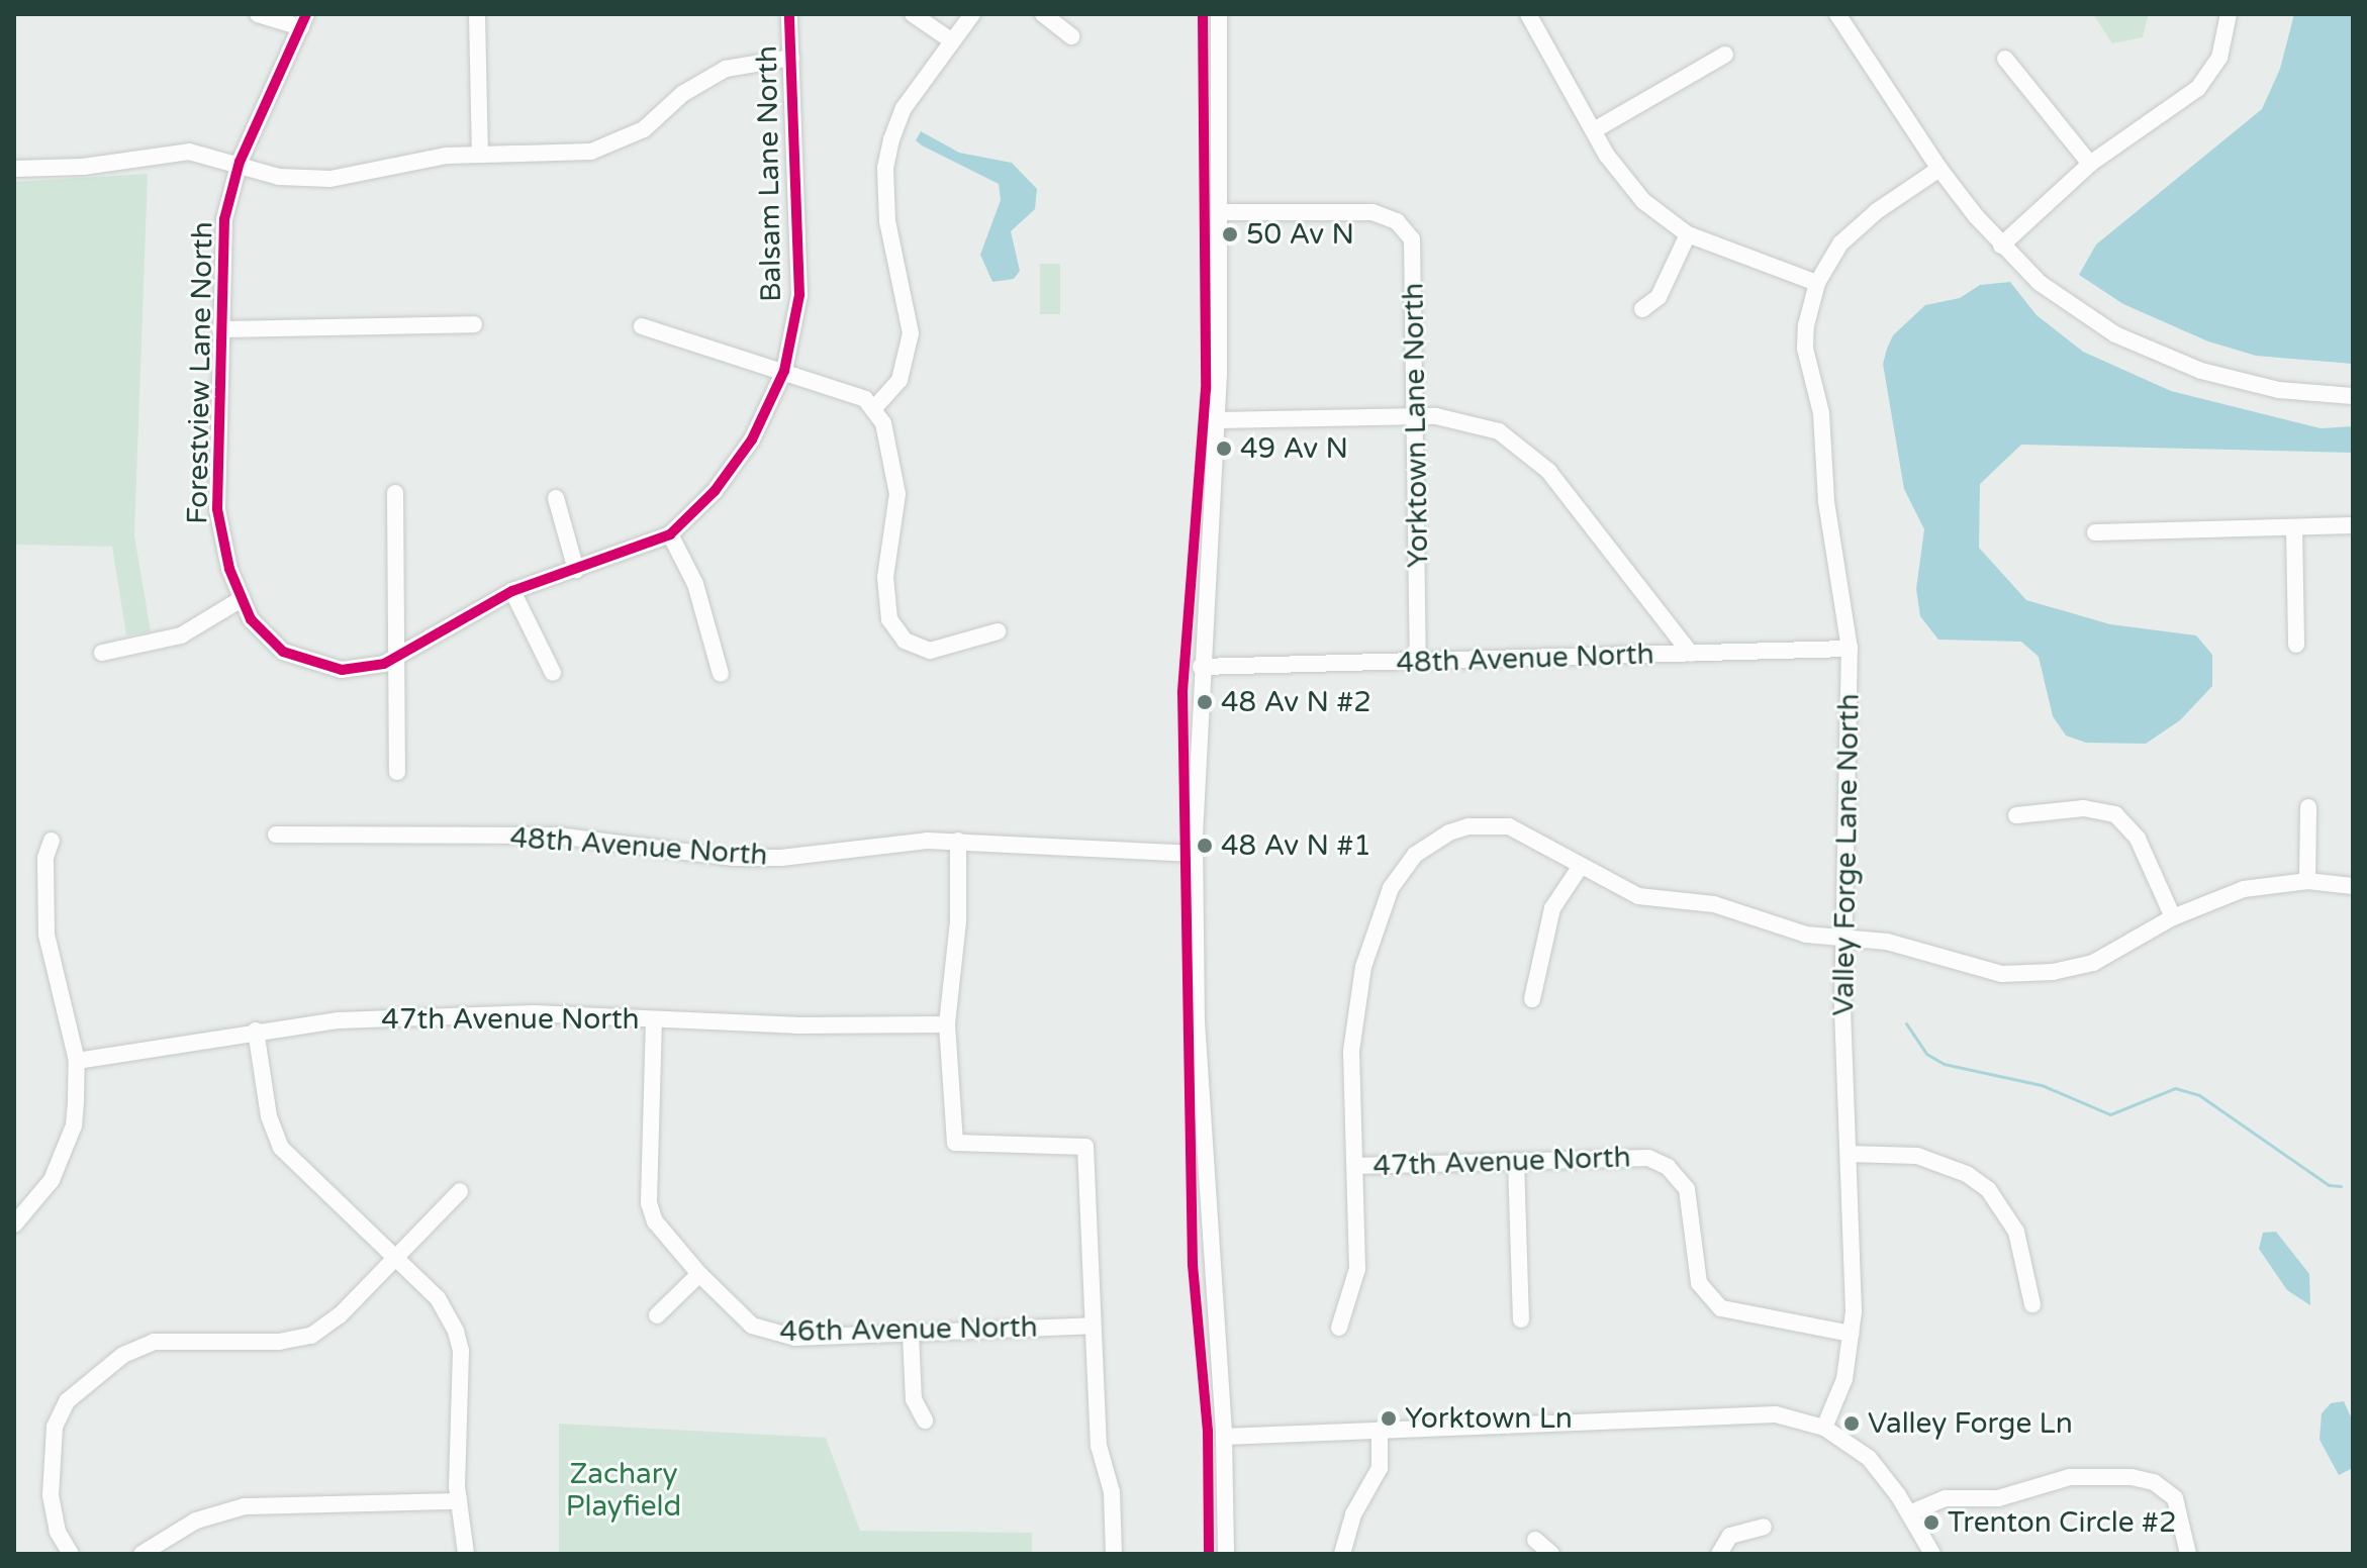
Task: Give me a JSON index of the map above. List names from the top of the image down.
{
  "streets": {
    "street": [
      "Balsam Lane North",
      "Forestview Lane North",
      "Yorktown Lane North",
      "48th Avenue North",
      "Valley Forge Lane North",
      "47th Avenue North",
      "46th Avenue North"
    ]
  },
  "crossings": [
    ["Yorktown Lane North", "48th Avenue North"],
    ["48th Avenue North", "Valley Forge Lane North"],
    ["Valley Forge Lane North", "47th Avenue North"],
    ["47th Avenue North", "46th Avenue North"]
  ],
  "parks": ["Zachary Playfield"],
  "places": [
    "50 Av N",
    "49 Av N",
    "48 Av N #2",
    "48 Av N #1",
    "Yorktown Ln",
    "Valley Forge Ln",
    "Trenton Circle #2"
  ]
}
